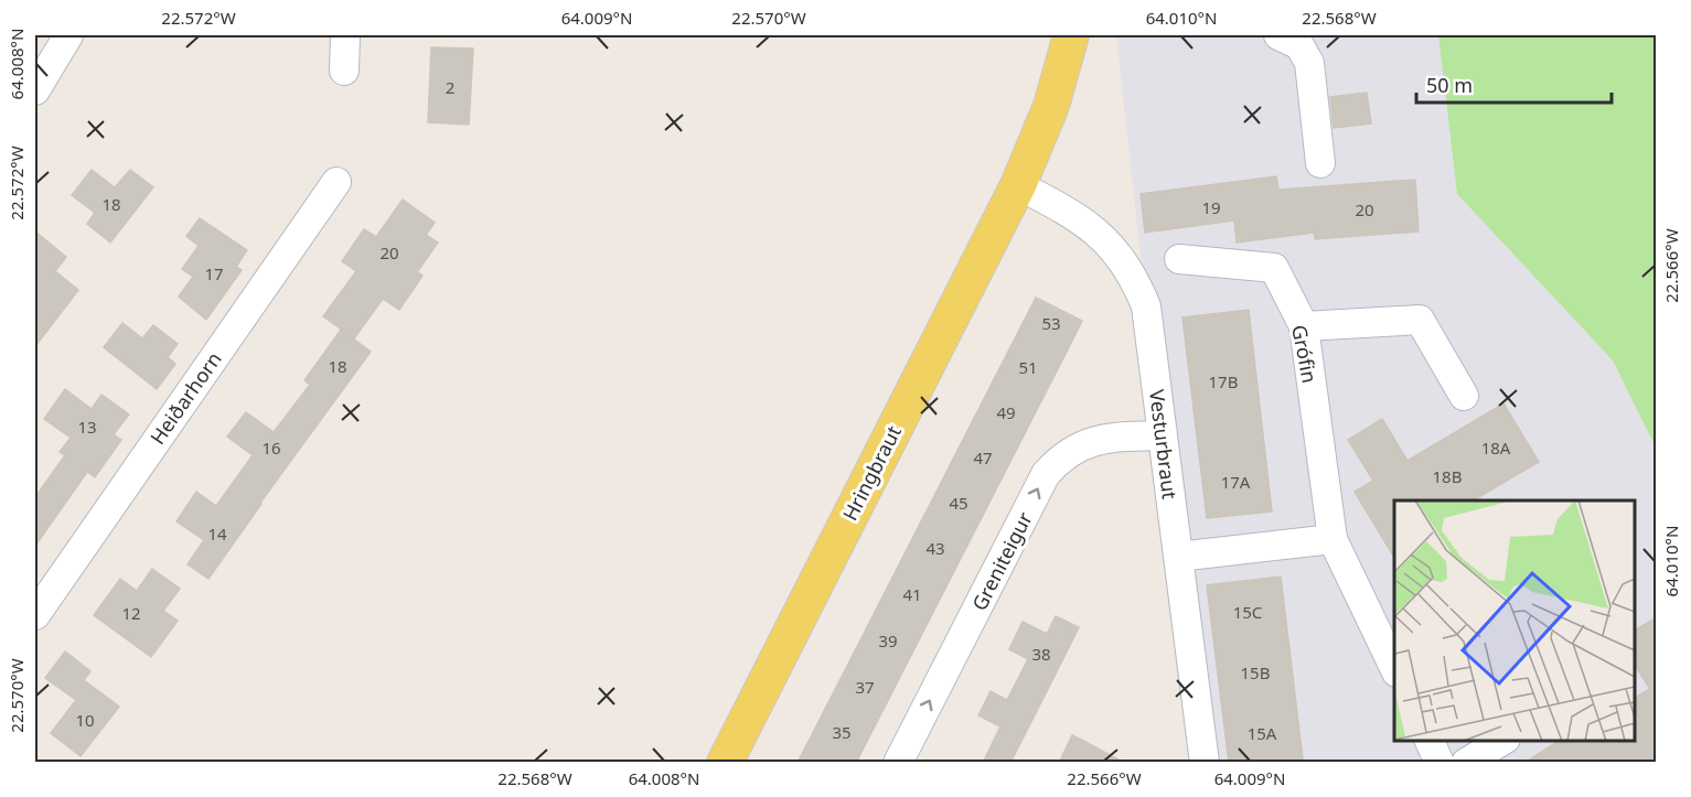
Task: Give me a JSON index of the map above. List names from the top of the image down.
{
  "streets": {
    "main road": ["Hringbraut"],
    "street": [
      "Grófin",
      "Heiðarhorn",
      "Vesturbraut",
      "Greniteigur"
    ]
  },
  "crossings": [
    ["Vesturbraut", "Hringbraut"],
    ["Vesturbraut", "Greniteigur"]
  ],
  "one_way": ["Greniteigur"],
  "house_numbers": [
    "2",
    "18",
    "19",
    "20",
    "20",
    "17",
    "53",
    "18",
    "51",
    "17B",
    "49",
    "13",
    "16",
    "18A",
    "47",
    "18B",
    "17A",
    "45",
    "14",
    "43",
    "41",
    "15C",
    "12",
    "39",
    "38",
    "15B",
    "37",
    "10",
    "35",
    "15A"
  ],
  "scale_bar": "50 m",
  "coordinates": [
    "22.572°W",
    "64.009°N",
    "22.570°W",
    "64.010°N",
    "22.568°W",
    "64.008°N",
    "22.566°W"
  ]
}
